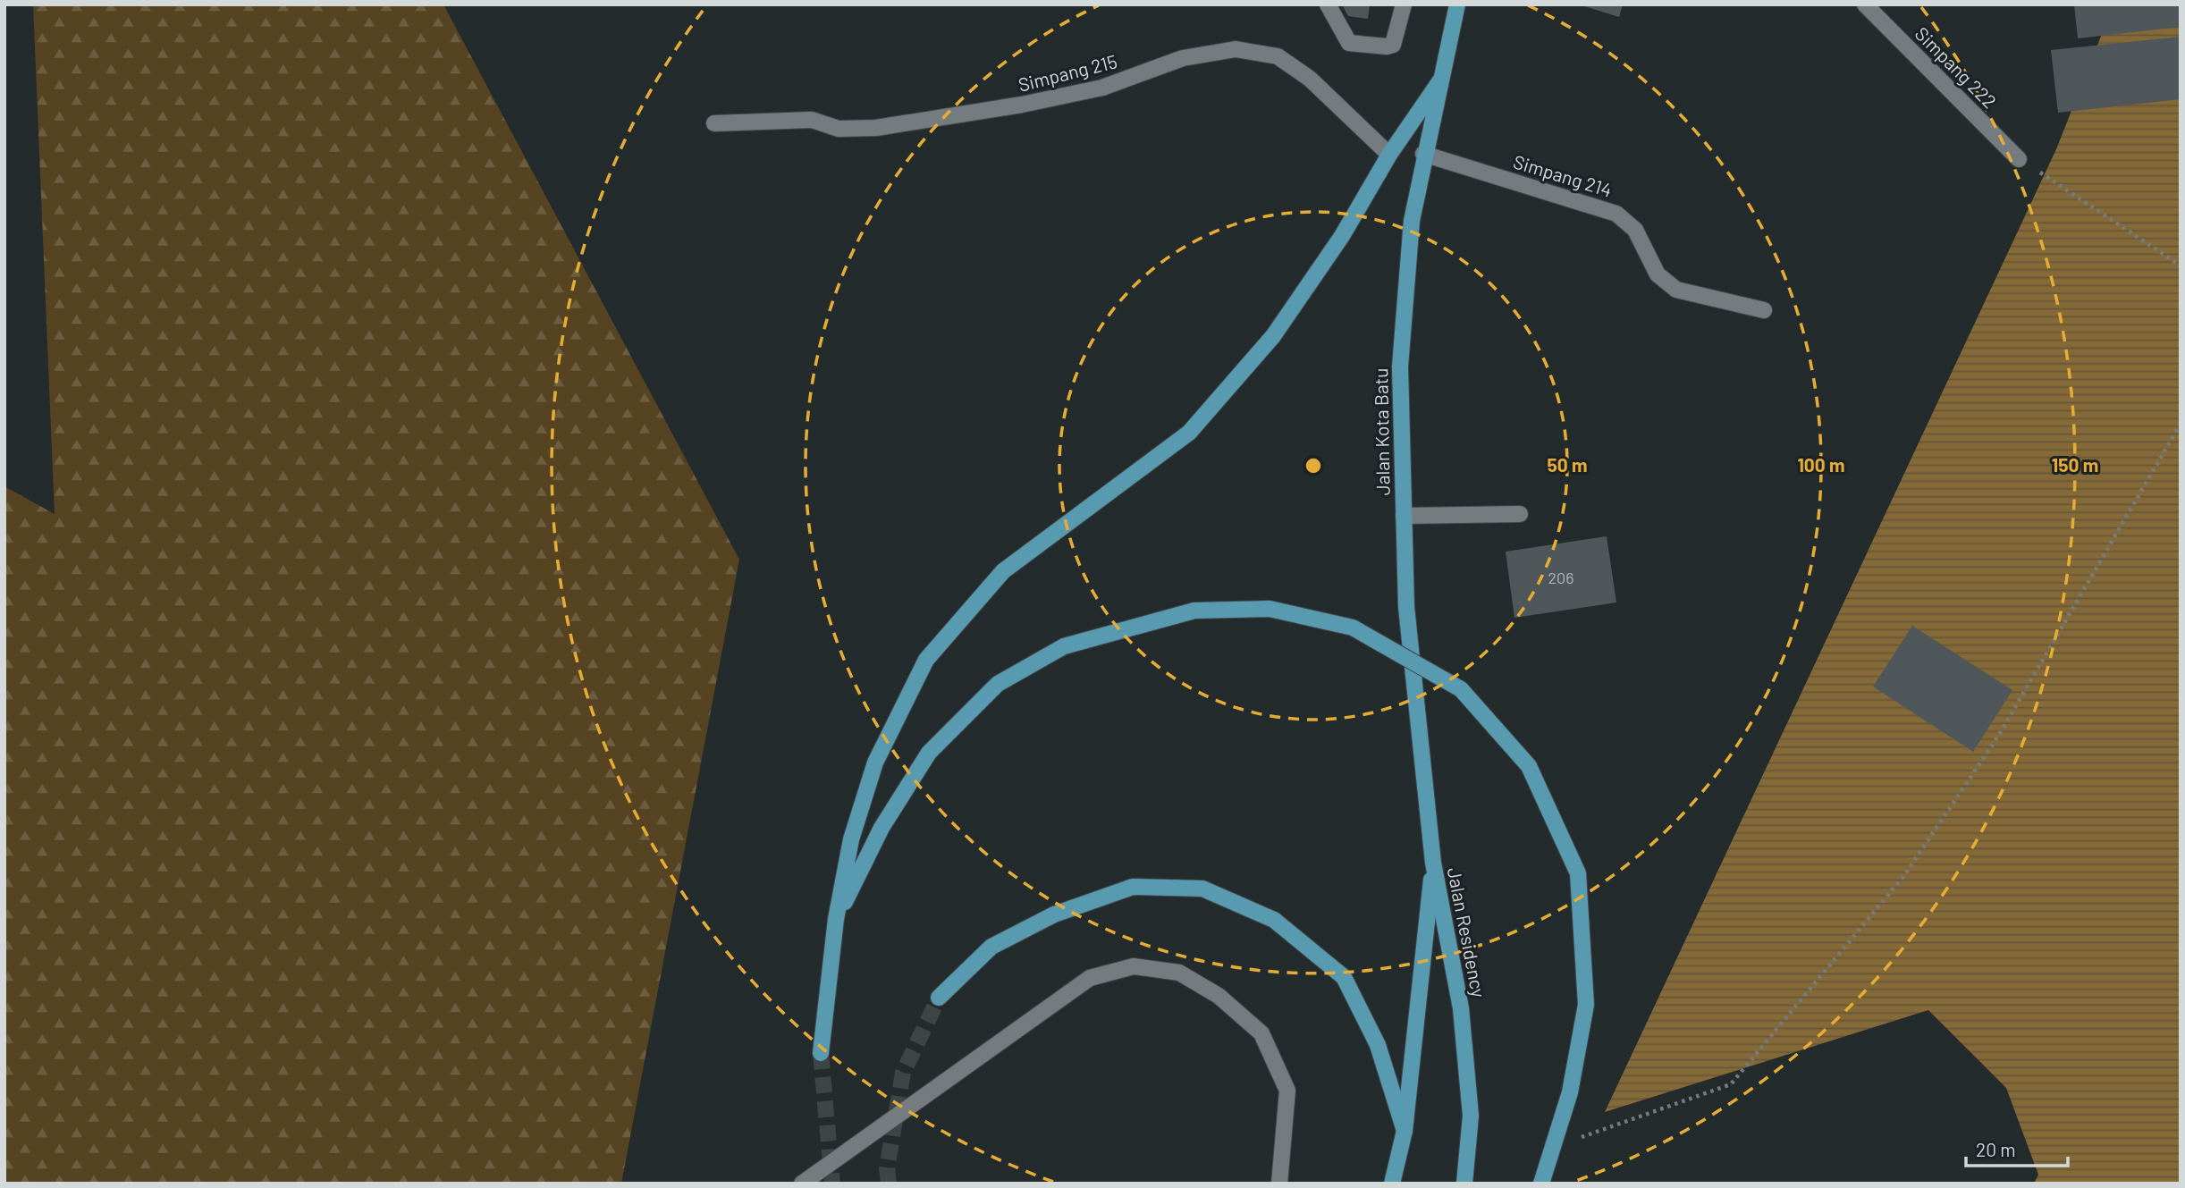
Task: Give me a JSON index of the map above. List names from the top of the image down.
{
  "streets": {
    "main road": ["Jalan Kota Batu", "Jalan Residency"],
    "street": ["Simpang 222", "Simpang 215", "Simpang 214"]
  },
  "crossings": [
    ["Simpang 214", "Jalan Kota Batu"],
    ["Jalan Kota Batu", "Jalan Residency"]
  ],
  "house_numbers": ["206"],
  "scale_bar": "20 m",
  "rings": ["50 m", "100 m", "150 m"]
}
